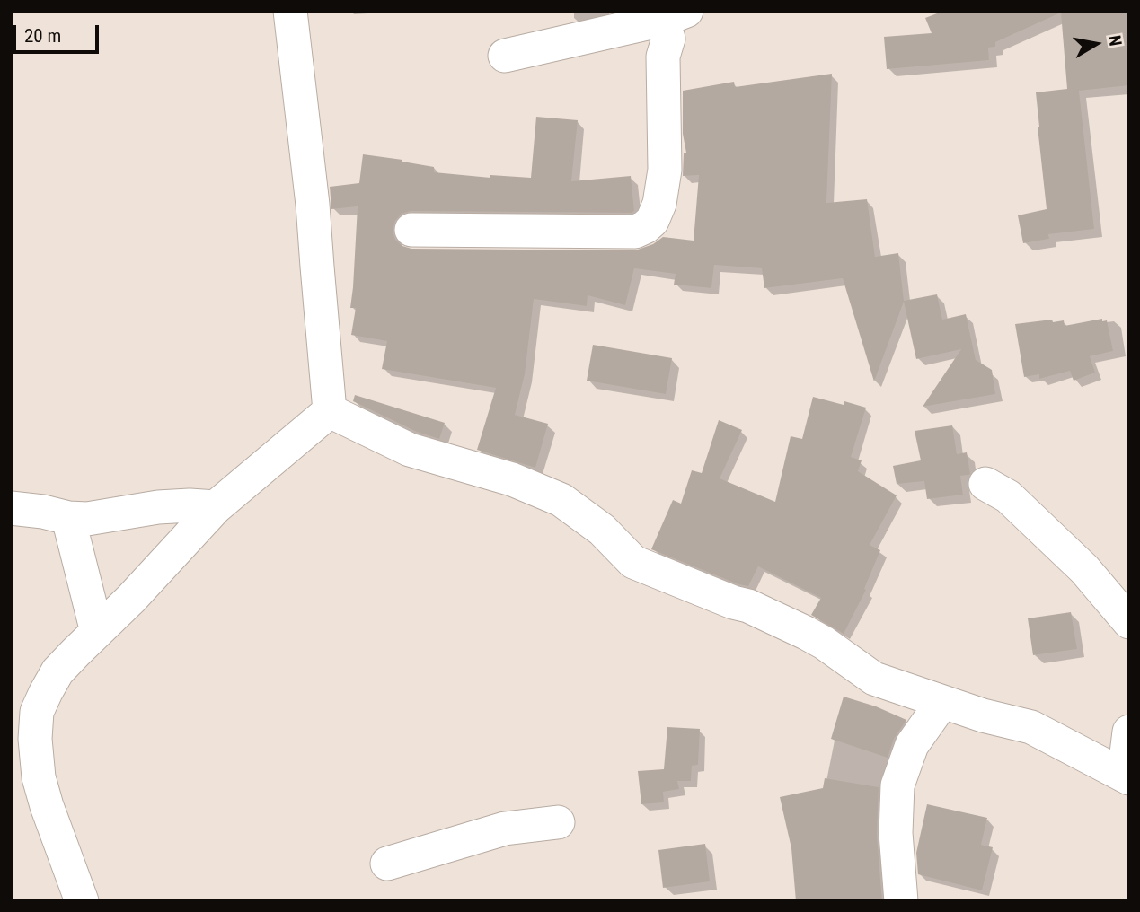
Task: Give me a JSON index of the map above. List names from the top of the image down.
{
  "scale_bar": "20 m",
  "north": "right"
}
